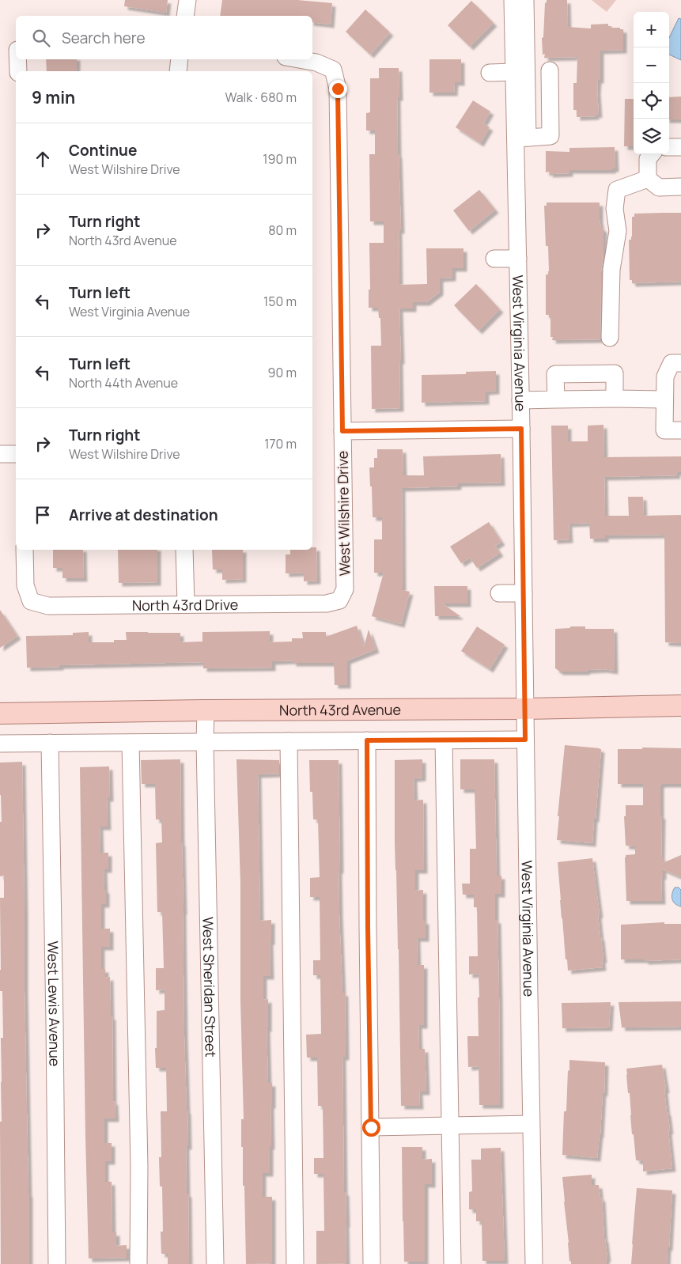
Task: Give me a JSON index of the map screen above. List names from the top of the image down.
{
  "streets": {
    "main road": ["North 43rd Avenue"],
    "street": [
      "West Virginia Avenue",
      "West Wilshire Drive",
      "North 43rd Drive",
      "West Sheridan Street",
      "West Lewis Avenue"
    ]
  },
  "crossings": [
    ["West Virginia Avenue", "North 43rd Avenue"],
    ["West Wilshire Drive", "North 43rd Drive"],
    ["North 43rd Avenue", "West Sheridan Street"]
  ],
  "page": {
    "map_buttons": ["+", "−"],
    "search": "Search here",
    "heading": ["9 min", "Walk · 680 m"],
    "list": [
      ["Continue", "West Wilshire Drive", "190 m"],
      ["Turn right", "North 43rd Avenue", "80 m"],
      ["Turn left", "West Virginia Avenue", "150 m"],
      ["Turn left", "North 44th Avenue", "90 m"],
      ["Turn right", "West Wilshire Drive", "170 m"],
      "Arrive at destination"
    ]
  }
}
